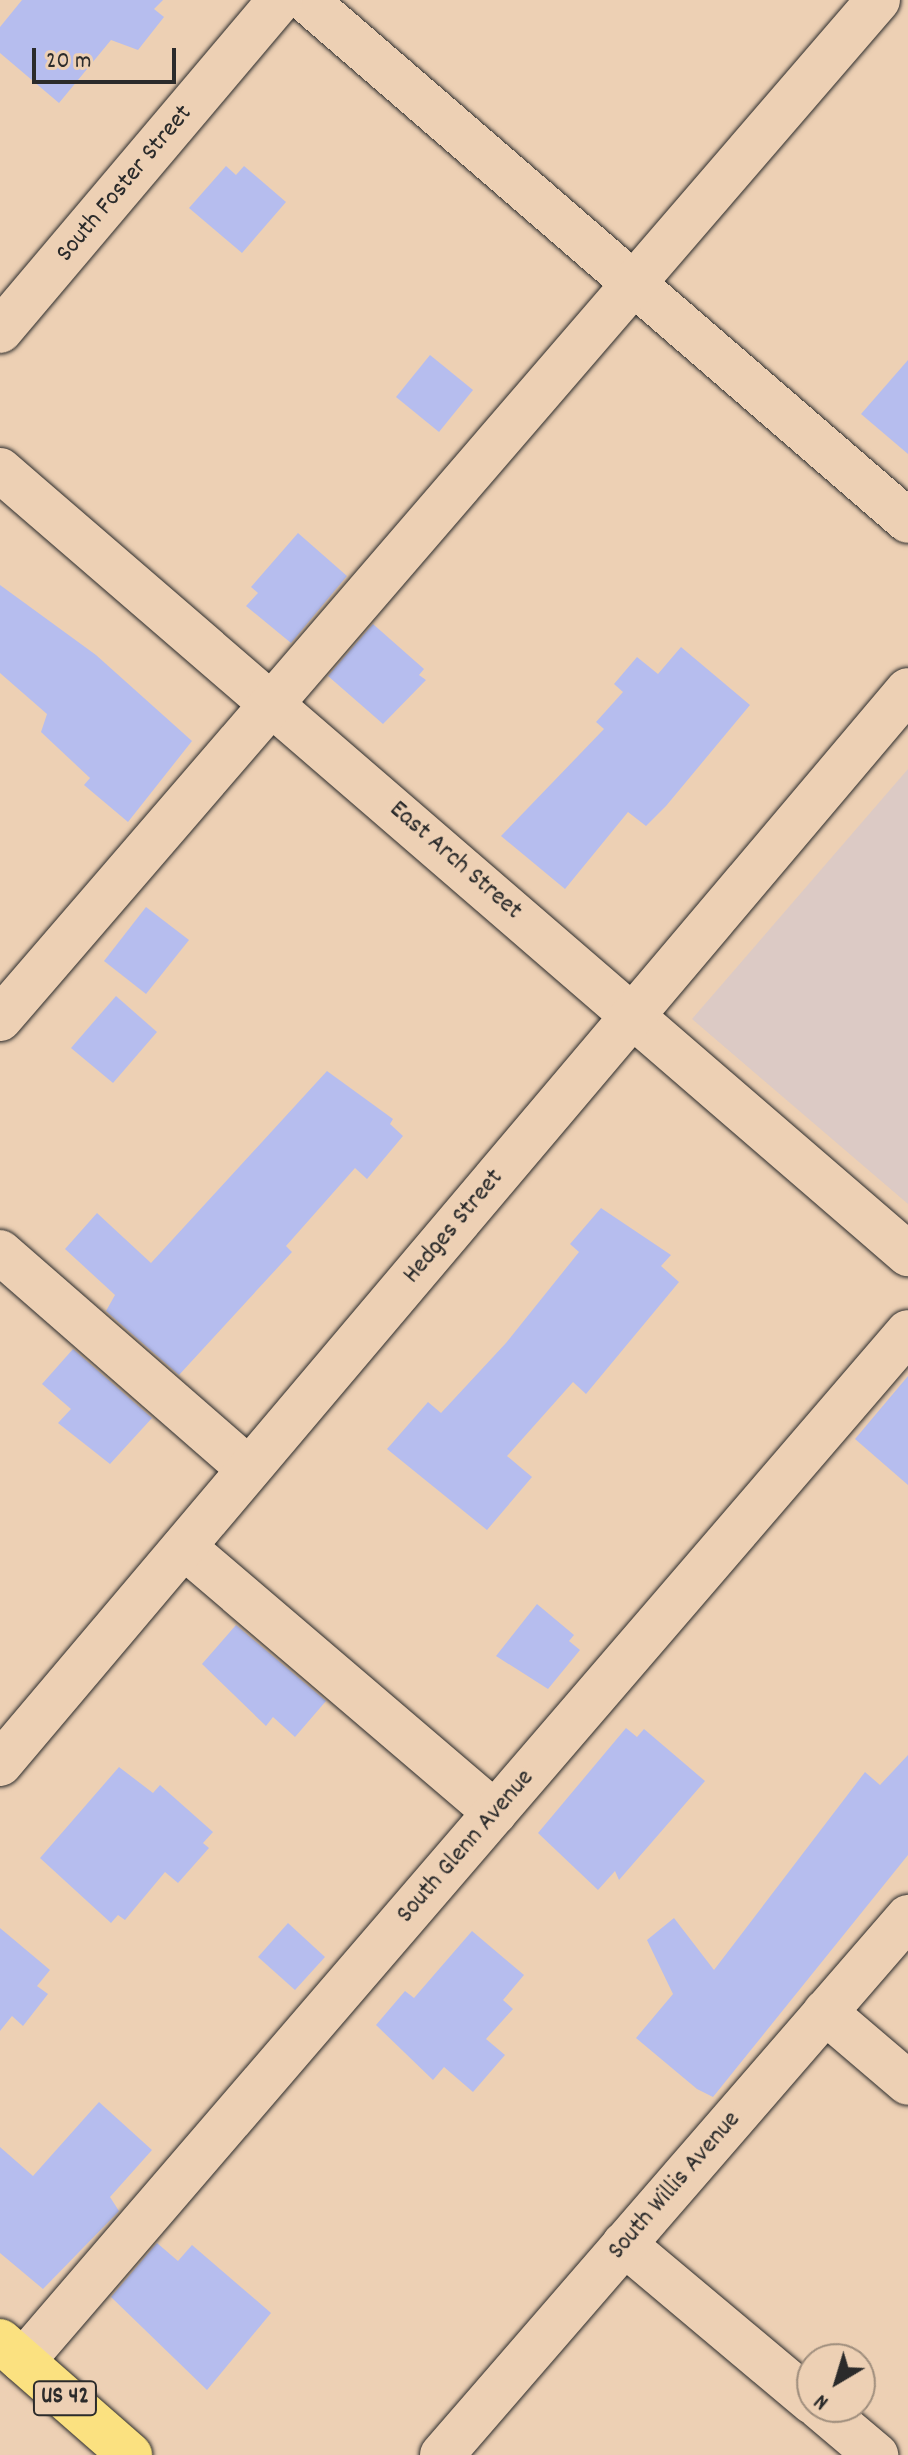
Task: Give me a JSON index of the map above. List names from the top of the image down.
{
  "streets": {
    "main road": ["US 42"],
    "street": [
      "South Foster Street",
      "East Arch Street",
      "Hedges Street",
      "South Glenn Avenue",
      "South Willis Avenue"
    ]
  },
  "crossings": [
    ["East Arch Street", "Hedges Street"],
    ["South Glenn Avenue", "US 42"]
  ],
  "scale_bar": "20 m",
  "north": "bottom left"
}
